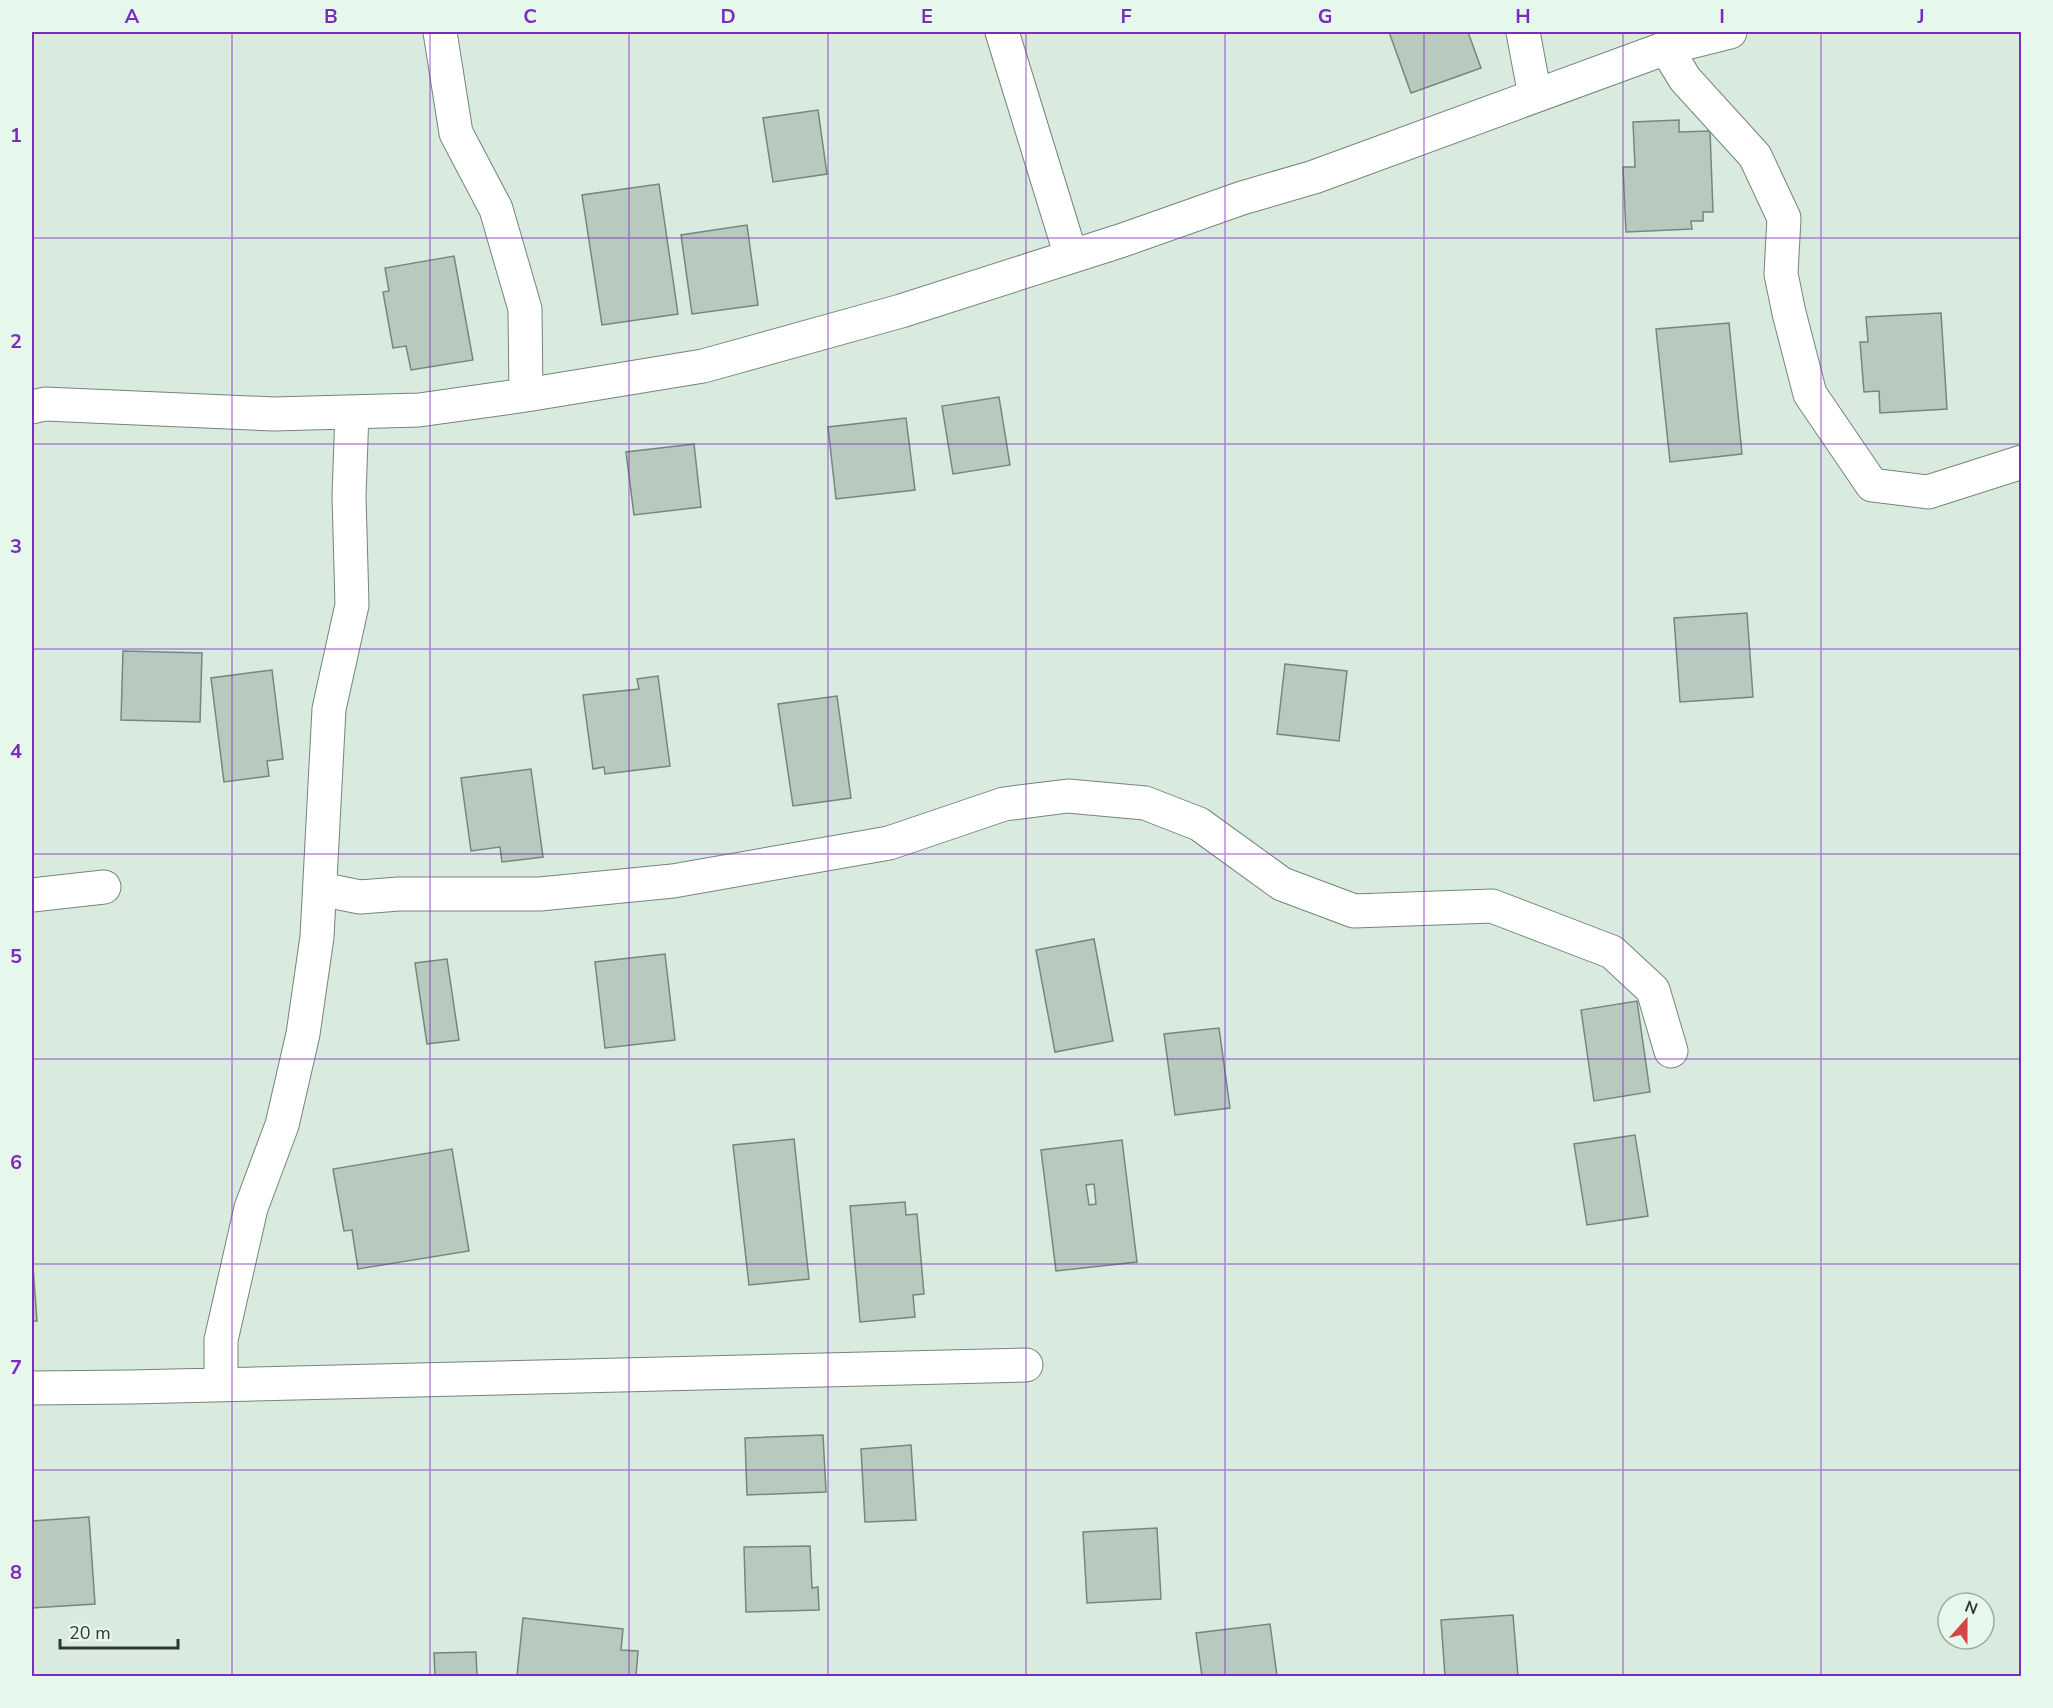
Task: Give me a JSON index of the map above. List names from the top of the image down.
{
  "scale_bar": "20 m",
  "north": "top",
  "grid": {
    "columns": [
      "A",
      "B",
      "C",
      "D",
      "E",
      "F",
      "G",
      "H",
      "I",
      "J"
    ],
    "rows": [
      "1",
      "2",
      "3",
      "4",
      "5",
      "6",
      "7",
      "8"
    ]
  }
}
